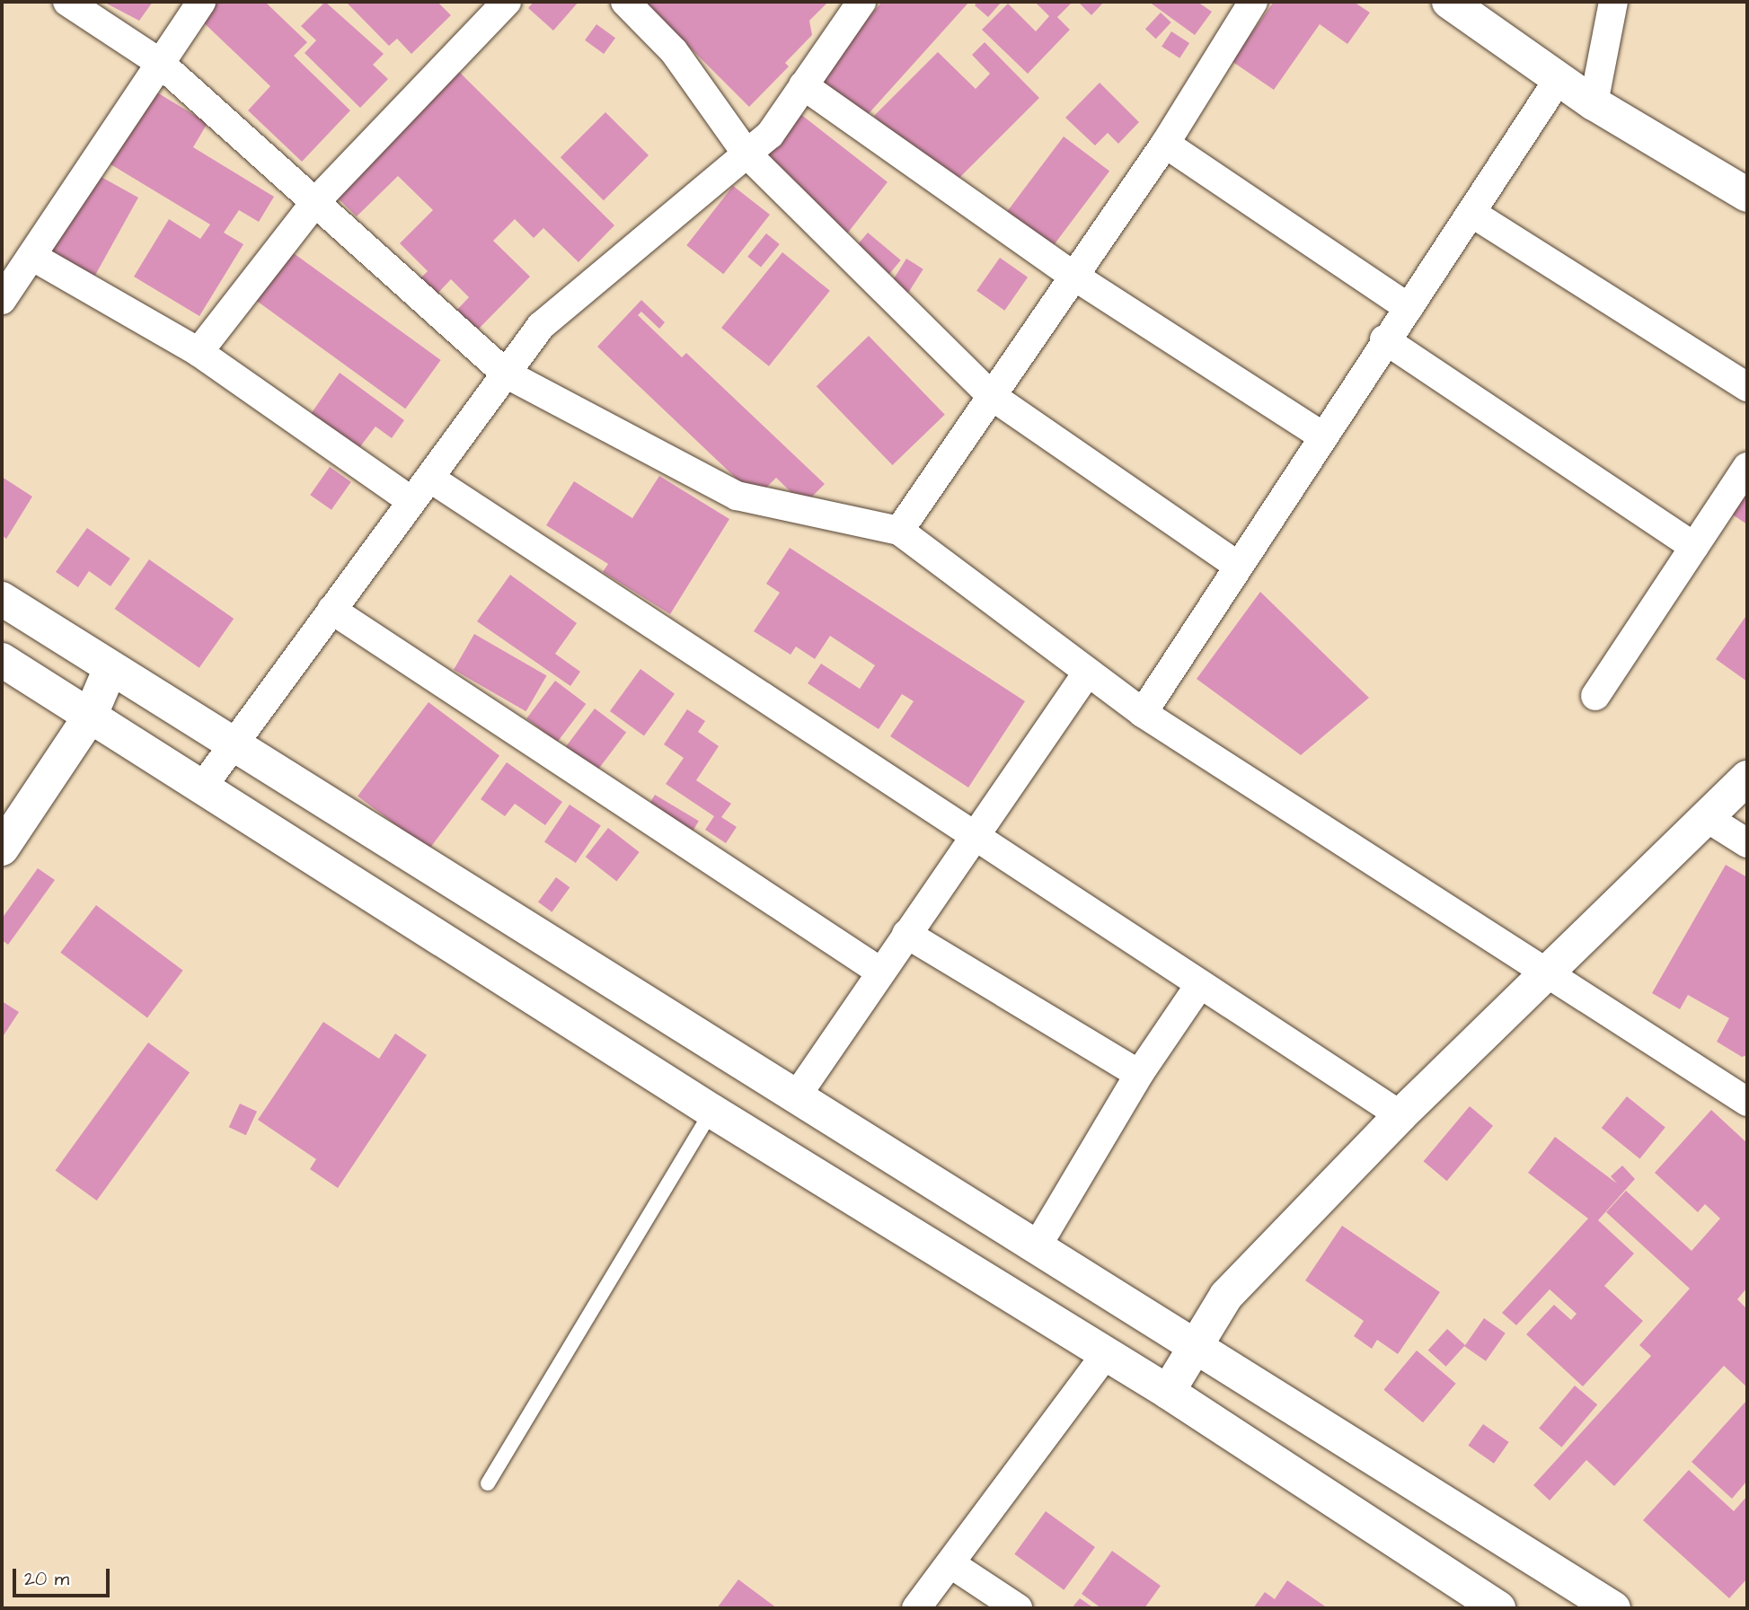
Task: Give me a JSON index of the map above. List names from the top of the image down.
{
  "scale_bar": "20 m"
}
